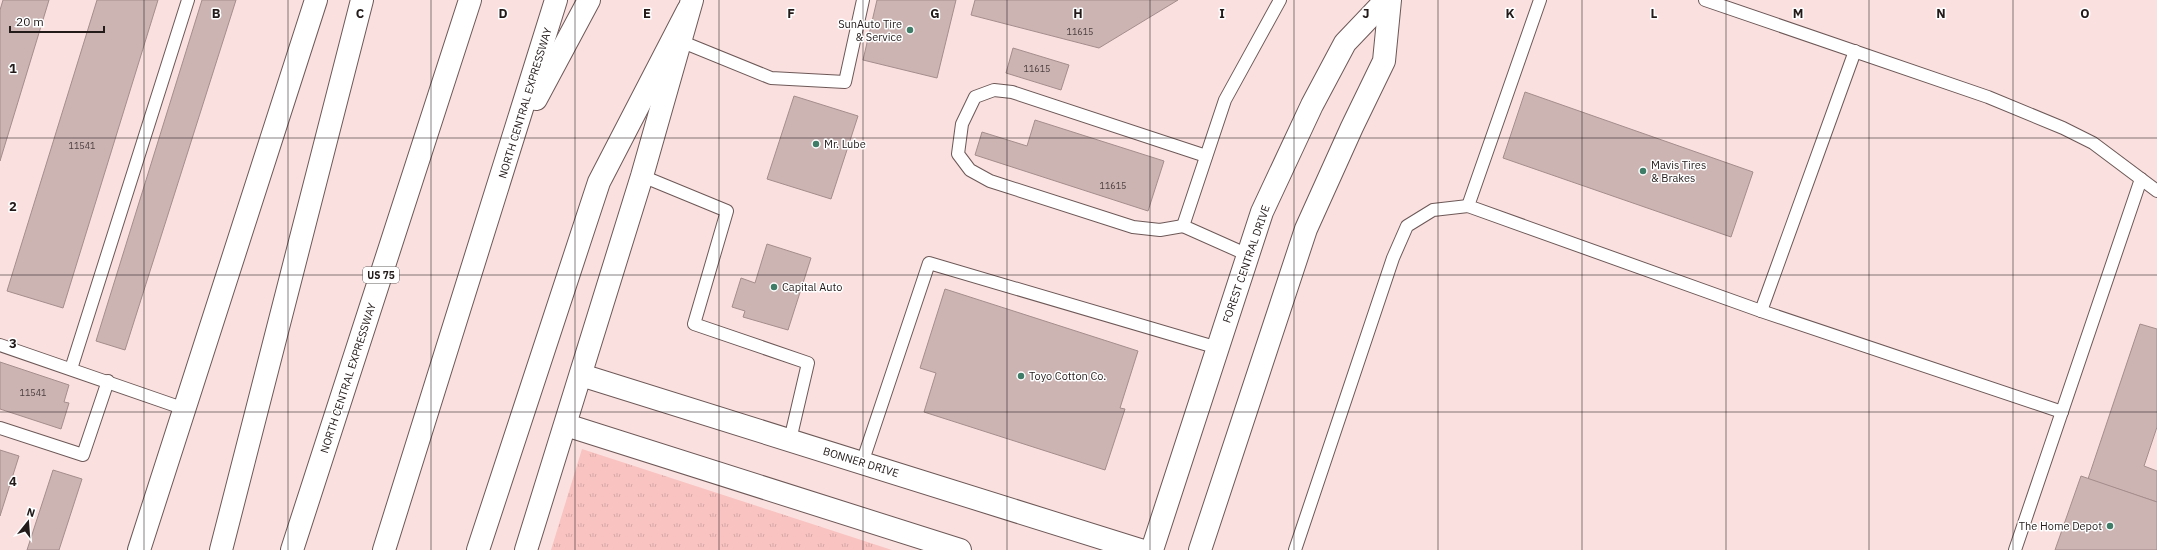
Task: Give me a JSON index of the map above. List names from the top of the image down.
{
  "streets": {
    "main road": [
      "NORTH CENTRAL EXPRESSWAY",
      "FOREST CENTRAL DRIVE",
      "US 75",
      "BONNER DRIVE"
    ]
  },
  "places": [
    "SunAuto Tire & Service",
    "Mr. Lube",
    "Mavis Tires & Brakes",
    "Capital Auto",
    "Toyo Cotton Co.",
    "The Home Depot"
  ],
  "house_numbers": [
    "11615",
    "11615",
    "11541",
    "11615",
    "11541"
  ],
  "scale_bar": "20 m",
  "north": "top",
  "grid": {
    "columns": [
      "B",
      "C",
      "D",
      "E",
      "F",
      "G",
      "H",
      "I",
      "J",
      "K",
      "L",
      "M",
      "N",
      "O"
    ],
    "rows": [
      "1",
      "2",
      "3",
      "4"
    ]
  }
}
